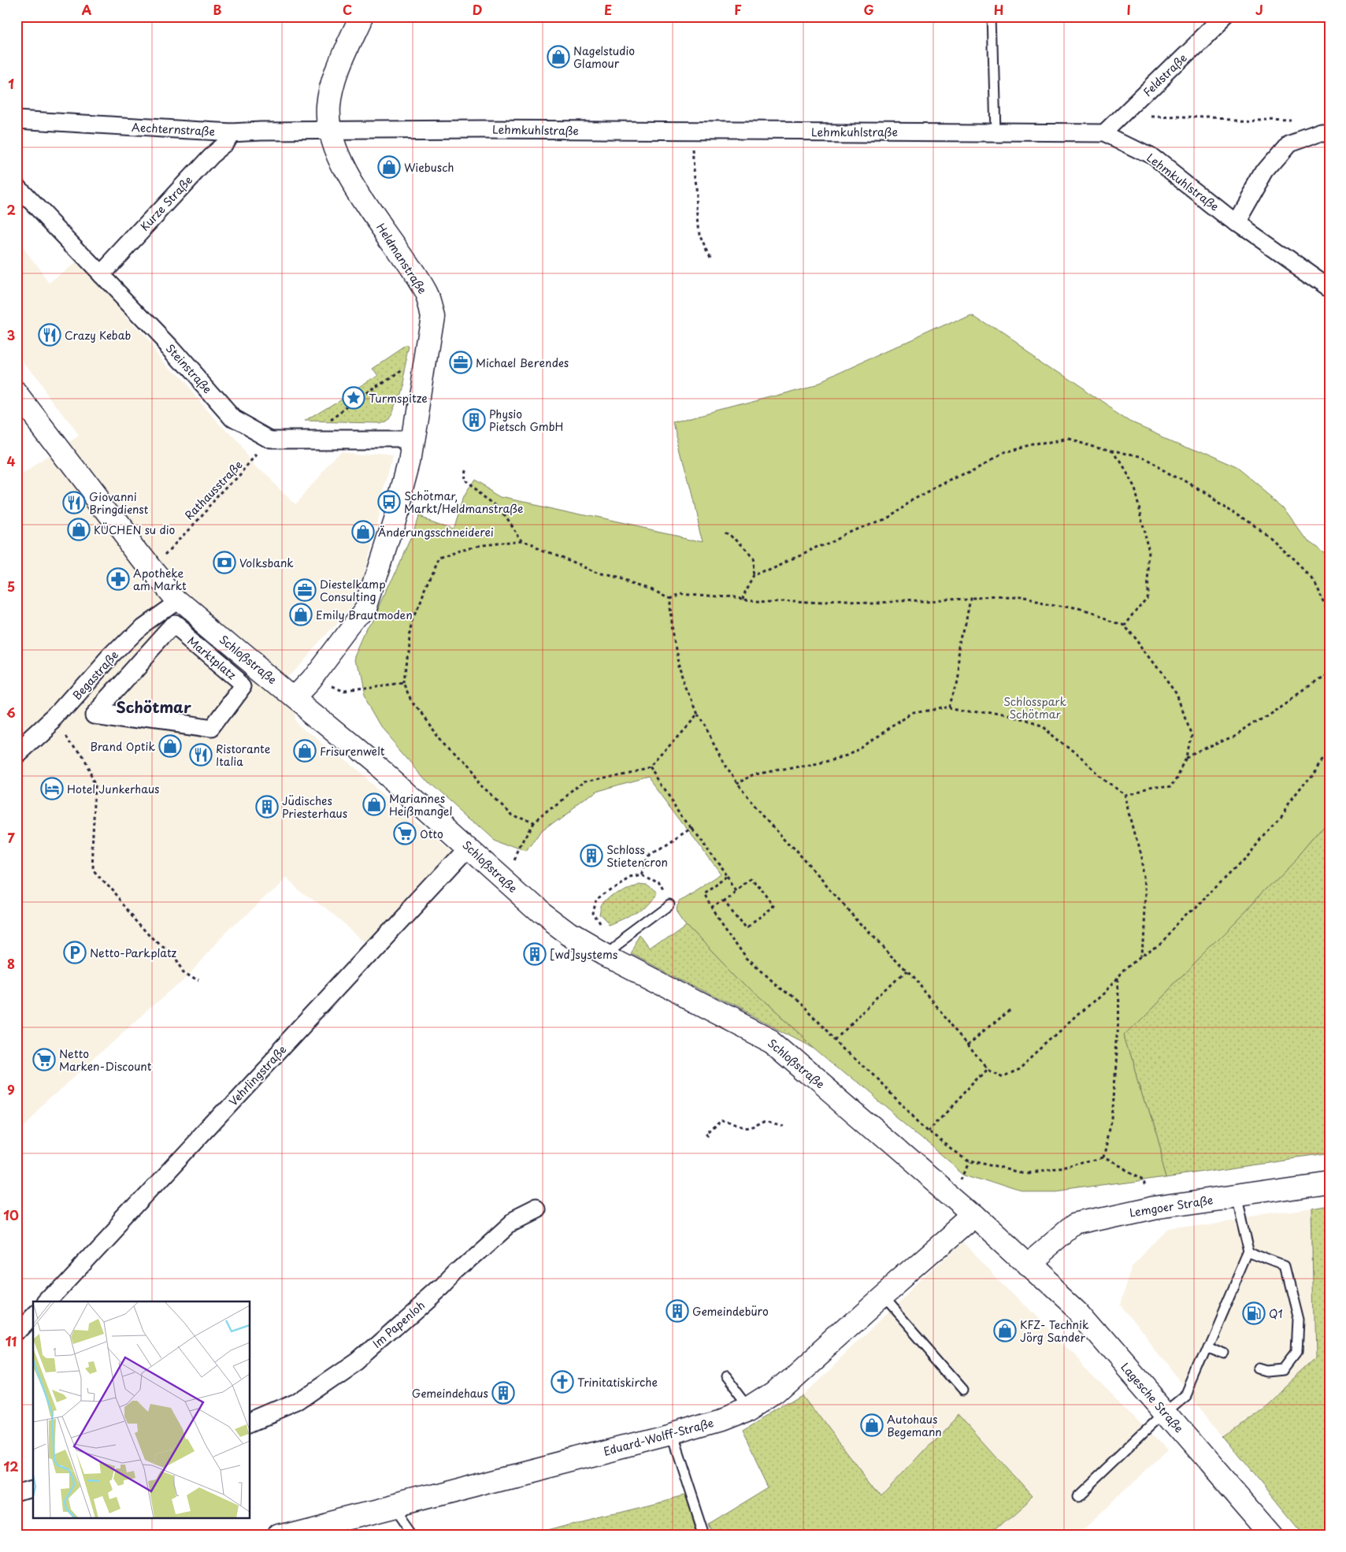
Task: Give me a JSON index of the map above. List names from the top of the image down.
{
  "streets": {
    "street": [
      "Feldstraße",
      "Aechternstraße",
      "Lehmkuhlstraße",
      "Kurze Straße",
      "Heldmanstraße",
      "Steinstraße",
      "Marktplatz",
      "Schloßstraße",
      "Begastraße",
      "Vehrlingstraße",
      "Lemgoer Straße",
      "Im Papenloh",
      "Lagesche Straße",
      "Eduard-Wolff-Straße"
    ],
    "path": ["Rathausstraße"]
  },
  "crossings": [
    ["Feldstraße", "Lehmkuhlstraße"],
    ["Aechternstraße", "Lehmkuhlstraße"],
    ["Aechternstraße", "Kurze Straße"],
    ["Aechternstraße", "Heldmanstraße"],
    ["Lehmkuhlstraße", "Heldmanstraße"],
    ["Kurze Straße", "Steinstraße"],
    ["Heldmanstraße", "Steinstraße"],
    ["Heldmanstraße", "Schloßstraße"],
    ["Steinstraße", "Rathausstraße"],
    ["Rathausstraße", "Schloßstraße"],
    ["Schloßstraße", "Begastraße"],
    ["Schloßstraße", "Vehrlingstraße"],
    ["Schloßstraße", "Lemgoer Straße"],
    ["Schloßstraße", "Lagesche Straße"],
    ["Schloßstraße", "Eduard-Wolff-Straße"],
    ["Lemgoer Straße", "Lagesche Straße"]
  ],
  "districts": ["Schötmar"],
  "parks": ["Schlosspark Schötmar"],
  "places": {
    "shop": [
      "Nagelstudio Glamour",
      "Wiebusch",
      "KÜCHEN su dio",
      "Änderungsschneiderei",
      "Emily Brautmoden",
      "Brand Optik",
      "Frisurenwelt",
      "Mariannes Heißmangel",
      "KFZ- Technik Jörg Sander",
      "Autohaus Begemann"
    ],
    "restaurant": ["Crazy Kebab", "Giovanni Bringdienst", "Ristorante Italia"],
    "office": ["Michael Berendes", "Diestelkamp Consulting"],
    "place": ["Turmspitze"],
    "building": [
      "Physio Pietsch GmbH",
      "Jüdisches Priesterhaus",
      "Schloss Stietencron",
      "[wd]systems",
      "Gemeindebüro",
      "Gemeindehaus"
    ],
    "bus stop": ["Schötmar, Markt/Heldmanstraße"],
    "bank": ["Volksbank"],
    "pharmacy": ["Apotheke am Markt"],
    "hotel": ["Hotel Junkerhaus"],
    "supermarket": ["Otto", "Netto Marken-Discount"],
    "parking": ["Netto-Parkplatz"],
    "fuel station": ["Q1"],
    "church": ["Trinitatiskirche"]
  },
  "grid": {
    "columns": [
      "A",
      "B",
      "C",
      "D",
      "E",
      "F",
      "G",
      "H",
      "I",
      "J"
    ],
    "rows": [
      "1",
      "2",
      "3",
      "4",
      "5",
      "6",
      "7",
      "8",
      "9",
      "10",
      "11",
      "12"
    ]
  }
}
